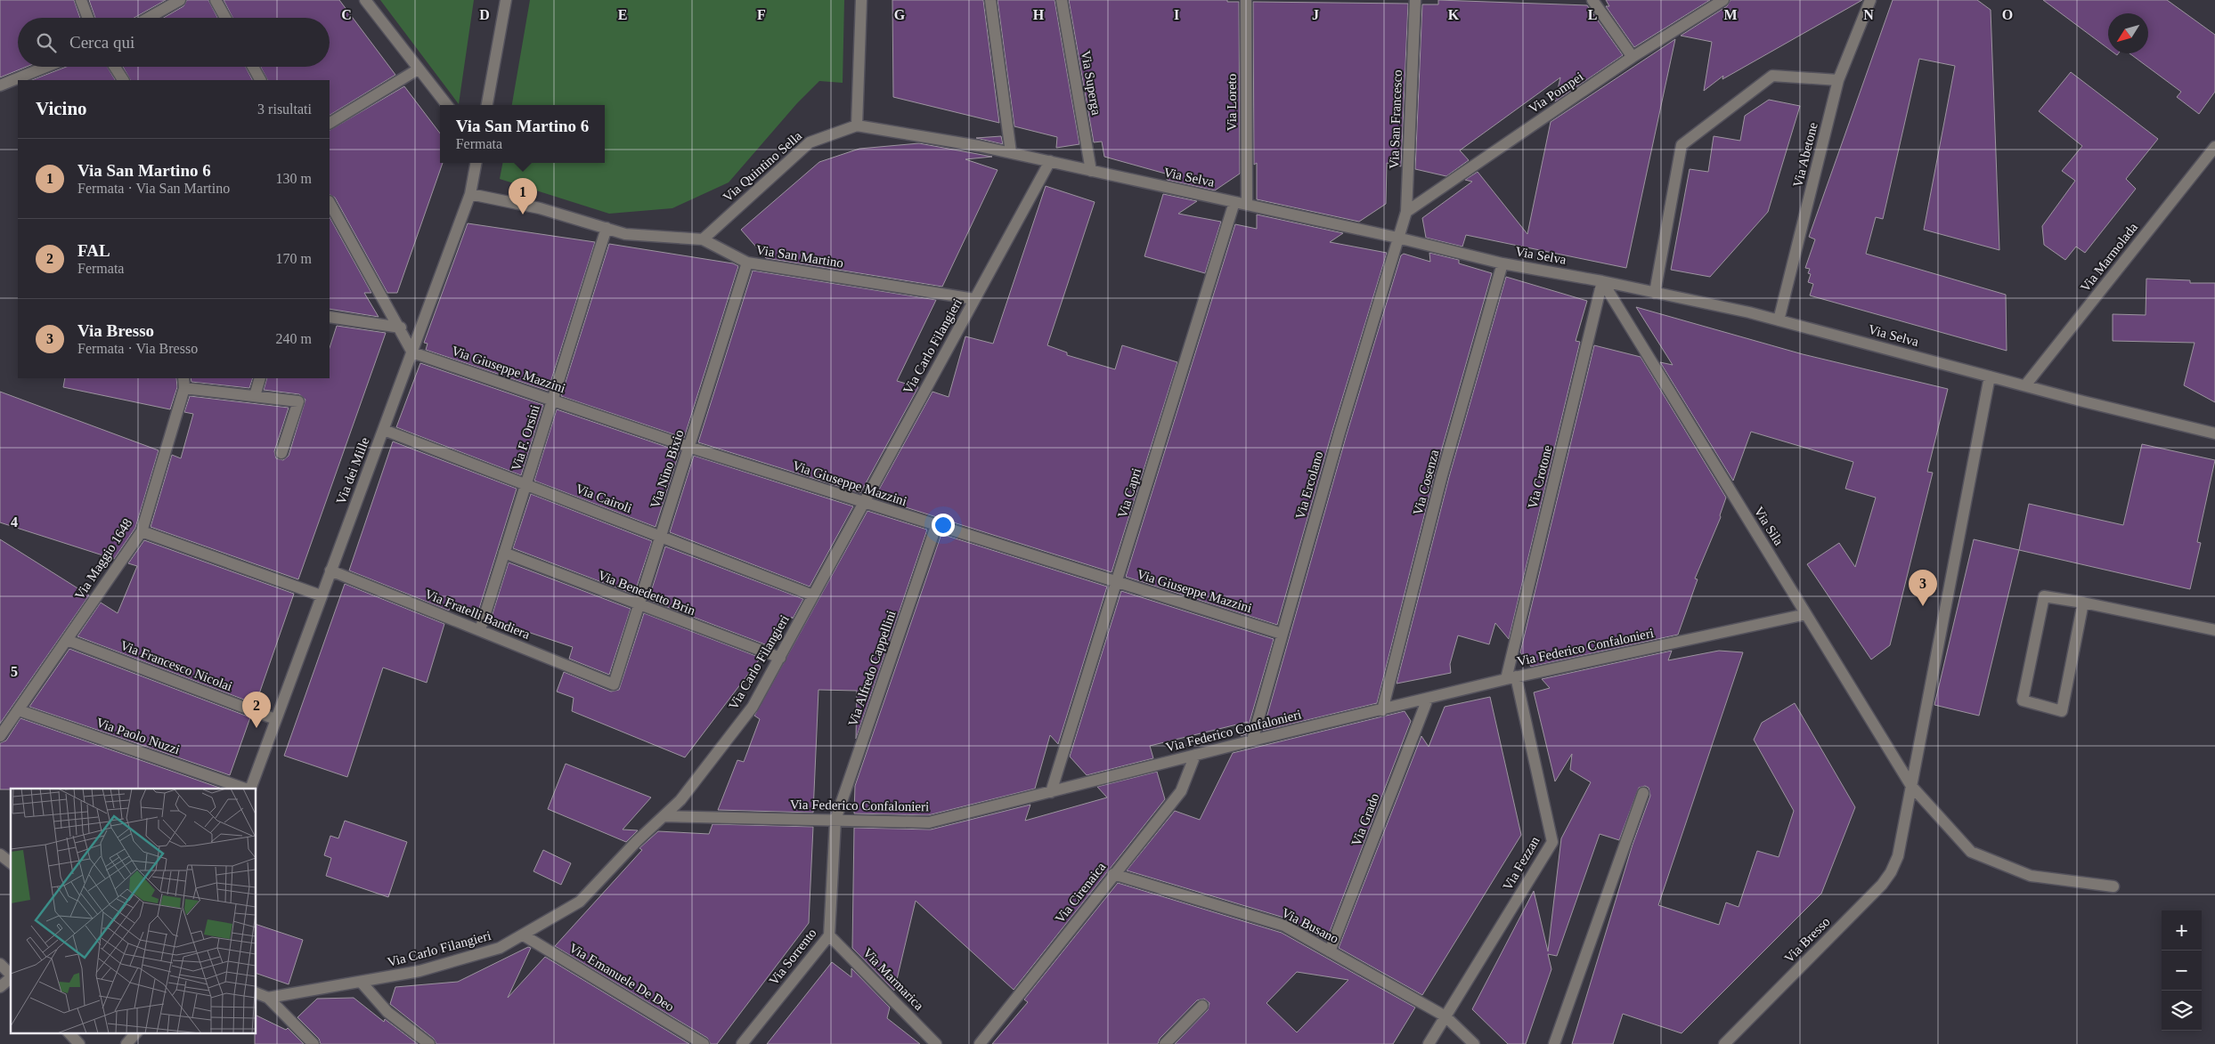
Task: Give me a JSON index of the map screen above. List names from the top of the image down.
{
  "streets": {
    "street": [
      "Via Superga",
      "Via Pompei",
      "Via Loreto",
      "Via San Francesco",
      "Via Abetone",
      "Via Quintino Sella",
      "Via Selva",
      "Via San Martino",
      "Via Marmolada",
      "Via Carlo Filangieri",
      "Via Giuseppe Mazzini",
      "Via F. Orsini",
      "Via Nino Bixio",
      "Via dei Mille",
      "Via Crotone",
      "Via Cosenza",
      "Via Ercolano",
      "Via Capri",
      "Via Cairoli",
      "Via Sila",
      "Via Maggio 1648",
      "Via Benedetto Brin",
      "Via Fratelli Bandiera",
      "Via Federico Confalonieri",
      "Via Francesco Nicolai",
      "Via Alfredo Cappellini",
      "Via Paolo Nuzzi",
      "Via Grado",
      "Via Fezzan",
      "Via Cirenaica",
      "Via Busano",
      "Via Bresso",
      "Via Sorrento",
      "Via Emanuele De Deo",
      "Via Marmarica"
    ]
  },
  "crossings": [
    ["Via Superga", "Via Selva"],
    ["Via Pompei", "Via San Francesco"],
    ["Via Loreto", "Via Selva"],
    ["Via San Francesco", "Via Selva"],
    ["Via San Francesco", "Via Ercolano"],
    ["Via Abetone", "Via Selva"],
    ["Via Quintino Sella", "Via Selva"],
    ["Via Quintino Sella", "Via San Martino"],
    ["Via Selva", "Via Marmolada"],
    ["Via Selva", "Via Carlo Filangieri"],
    ["Via Selva", "Via Crotone"],
    ["Via Selva", "Via Cosenza"],
    ["Via Selva", "Via Ercolano"],
    ["Via Selva", "Via Capri"],
    ["Via Selva", "Via Sila"],
    ["Via Selva", "Via Bresso"],
    ["Via San Martino", "Via Carlo Filangieri"],
    ["Via San Martino", "Via F. Orsini"],
    ["Via San Martino", "Via Nino Bixio"],
    ["Via San Martino", "Via dei Mille"],
    ["Via Carlo Filangieri", "Via Giuseppe Mazzini"],
    ["Via Carlo Filangieri", "Via Cairoli"],
    ["Via Carlo Filangieri", "Via Benedetto Brin"],
    ["Via Carlo Filangieri", "Via Federico Confalonieri"],
    ["Via Carlo Filangieri", "Via Emanuele De Deo"],
    ["Via Giuseppe Mazzini", "Via F. Orsini"],
    ["Via Giuseppe Mazzini", "Via Nino Bixio"],
    ["Via Giuseppe Mazzini", "Via dei Mille"],
    ["Via Giuseppe Mazzini", "Via Ercolano"],
    ["Via Giuseppe Mazzini", "Via Capri"],
    ["Via Giuseppe Mazzini", "Via Alfredo Cappellini"],
    ["Via F. Orsini", "Via Cairoli"],
    ["Via F. Orsini", "Via Benedetto Brin"],
    ["Via F. Orsini", "Via Fratelli Bandiera"],
    ["Via Nino Bixio", "Via Cairoli"],
    ["Via Nino Bixio", "Via Benedetto Brin"],
    ["Via Nino Bixio", "Via Fratelli Bandiera"],
    ["Via dei Mille", "Via Cairoli"],
    ["Via dei Mille", "Via Fratelli Bandiera"],
    ["Via dei Mille", "Via Francesco Nicolai"],
    ["Via Crotone", "Via Sila"],
    ["Via Crotone", "Via Federico Confalonieri"],
    ["Via Crotone", "Via Fezzan"],
    ["Via Cosenza", "Via Federico Confalonieri"],
    ["Via Ercolano", "Via Federico Confalonieri"],
    ["Via Capri", "Via Federico Confalonieri"],
    ["Via Sila", "Via Federico Confalonieri"],
    ["Via Sila", "Via Bresso"],
    ["Via Maggio 1648", "Via Francesco Nicolai"],
    ["Via Maggio 1648", "Via Paolo Nuzzi"],
    ["Via Federico Confalonieri", "Via Alfredo Cappellini"],
    ["Via Federico Confalonieri", "Via Grado"],
    ["Via Federico Confalonieri", "Via Fezzan"],
    ["Via Federico Confalonieri", "Via Cirenaica"],
    ["Via Federico Confalonieri", "Via Sorrento"],
    ["Via Alfredo Cappellini", "Via Sorrento"],
    ["Via Grado", "Via Busano"],
    ["Via Fezzan", "Via Busano"],
    ["Via Cirenaica", "Via Busano"],
    ["Via Sorrento", "Via Marmarica"]
  ],
  "north": "bottom left",
  "page": {
    "search": "Cerca qui",
    "heading": ["Vicino", "3 risultati"],
    "popup": ["Via San Martino 6", "Fermata"],
    "list": [
      {
        "mark": "1",
        "name": "Via San Martino 6",
        "note": "Fermata · Via San Martino",
        "value": "130 m"
      },
      {
        "mark": "2",
        "name": "FAL",
        "note": "Fermata",
        "value": "170 m"
      },
      {
        "mark": "3",
        "name": "Via Bresso",
        "note": "Fermata · Via Bresso",
        "value": "240 m"
      }
    ],
    "pins": ["1", "3", "2"],
    "map_buttons": ["+", "−"]
  },
  "grid": {
    "columns": [
      "C",
      "D",
      "E",
      "F",
      "G",
      "H",
      "I",
      "J",
      "K",
      "L",
      "M",
      "N",
      "O"
    ],
    "rows": ["4", "5"]
  }
}
